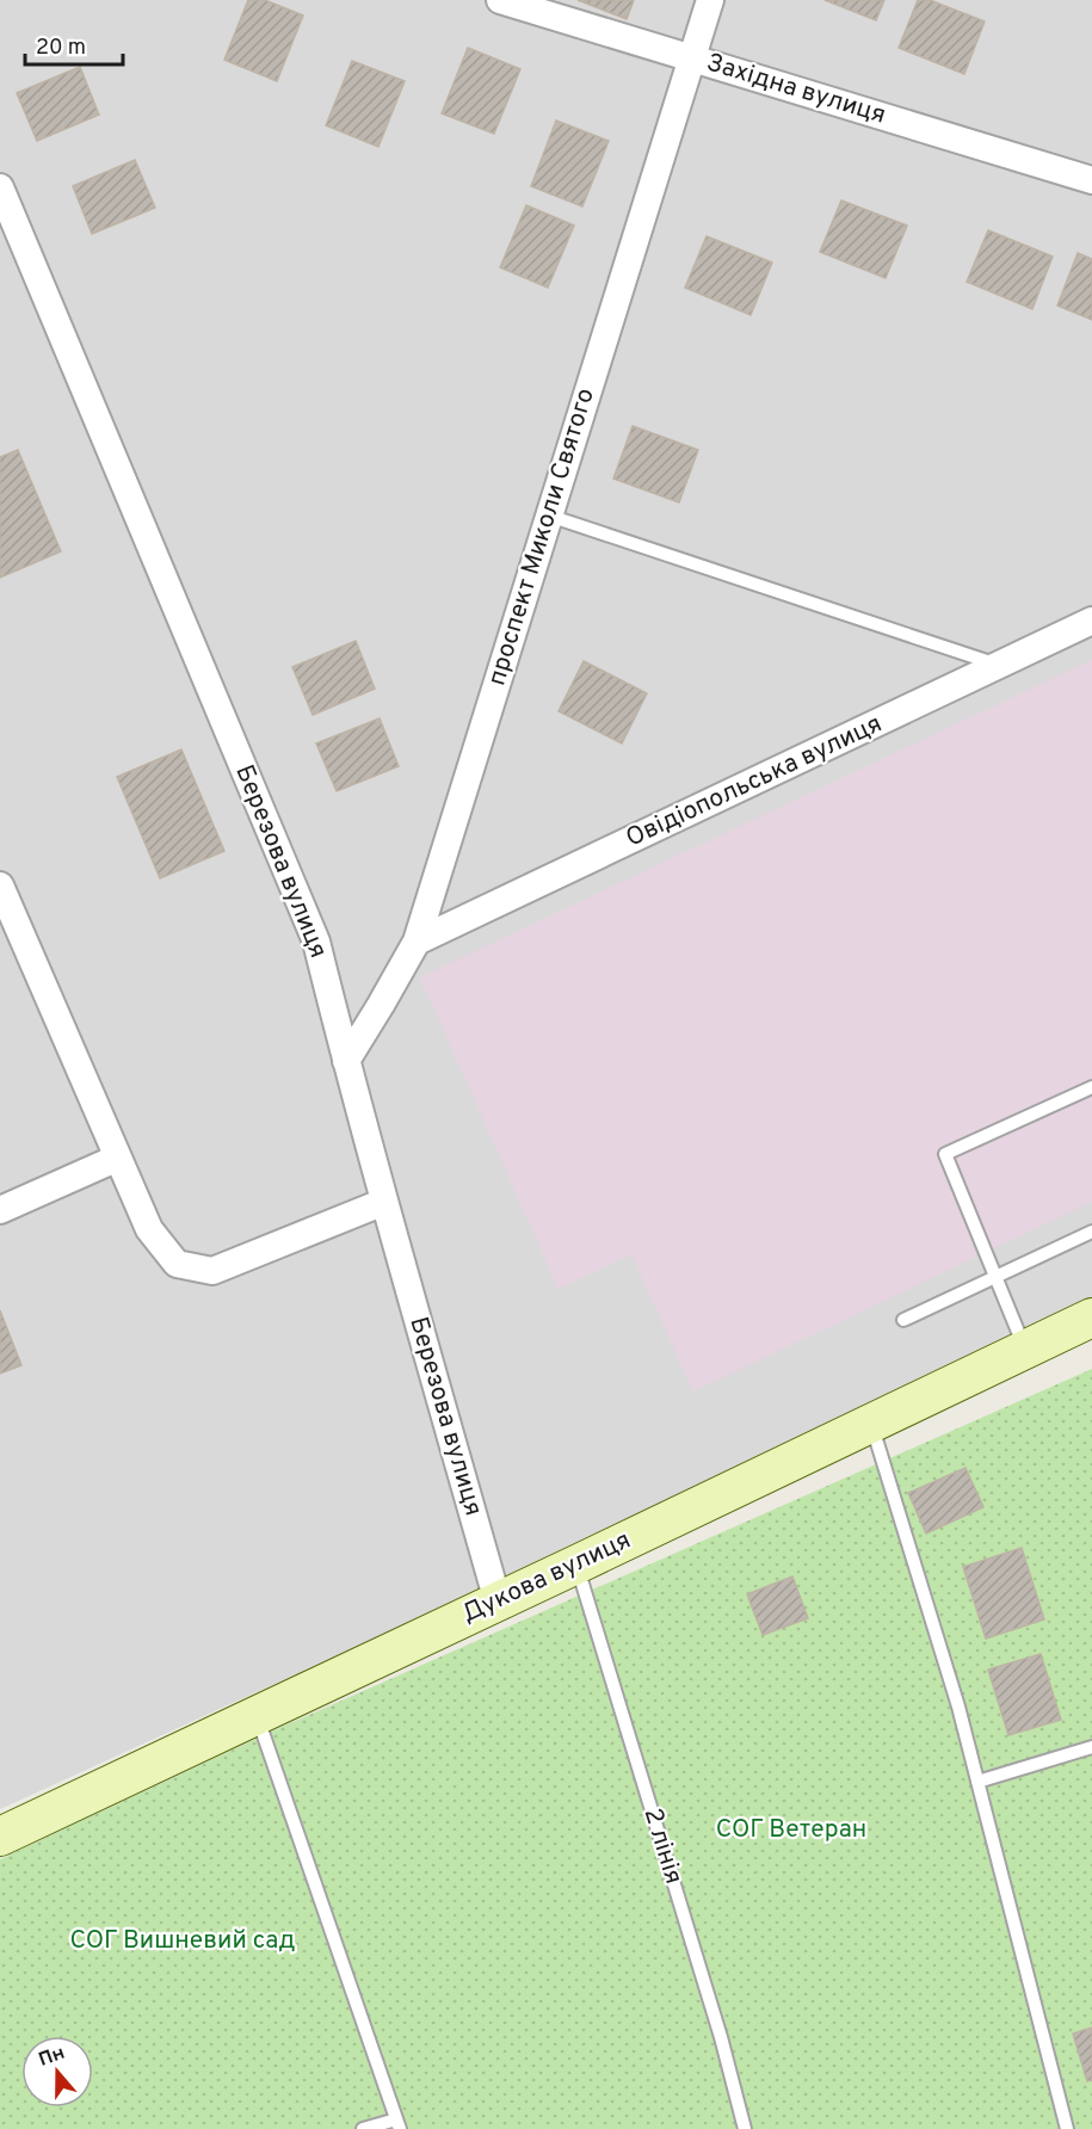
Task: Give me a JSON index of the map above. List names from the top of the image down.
{
  "streets": {
    "street": [
      "Західна вулиця",
      "проспект Миколи Святого",
      "Овідіопольська вулиця",
      "Березова вулиця",
      "Дукова вулиця"
    ],
    "lane": ["2 лінія"]
  },
  "crossings": [
    ["Західна вулиця", "проспект Миколи Святого"],
    ["проспект Миколи Святого", "Овідіопольська вулиця"],
    ["проспект Миколи Святого", "Березова вулиця"],
    ["Березова вулиця", "Дукова вулиця"],
    ["Дукова вулиця", "2 лінія"]
  ],
  "parks": ["СОГ Ветеран", "СОГ Вишневий сад"],
  "scale_bar": "20 m",
  "north": "top"
}
